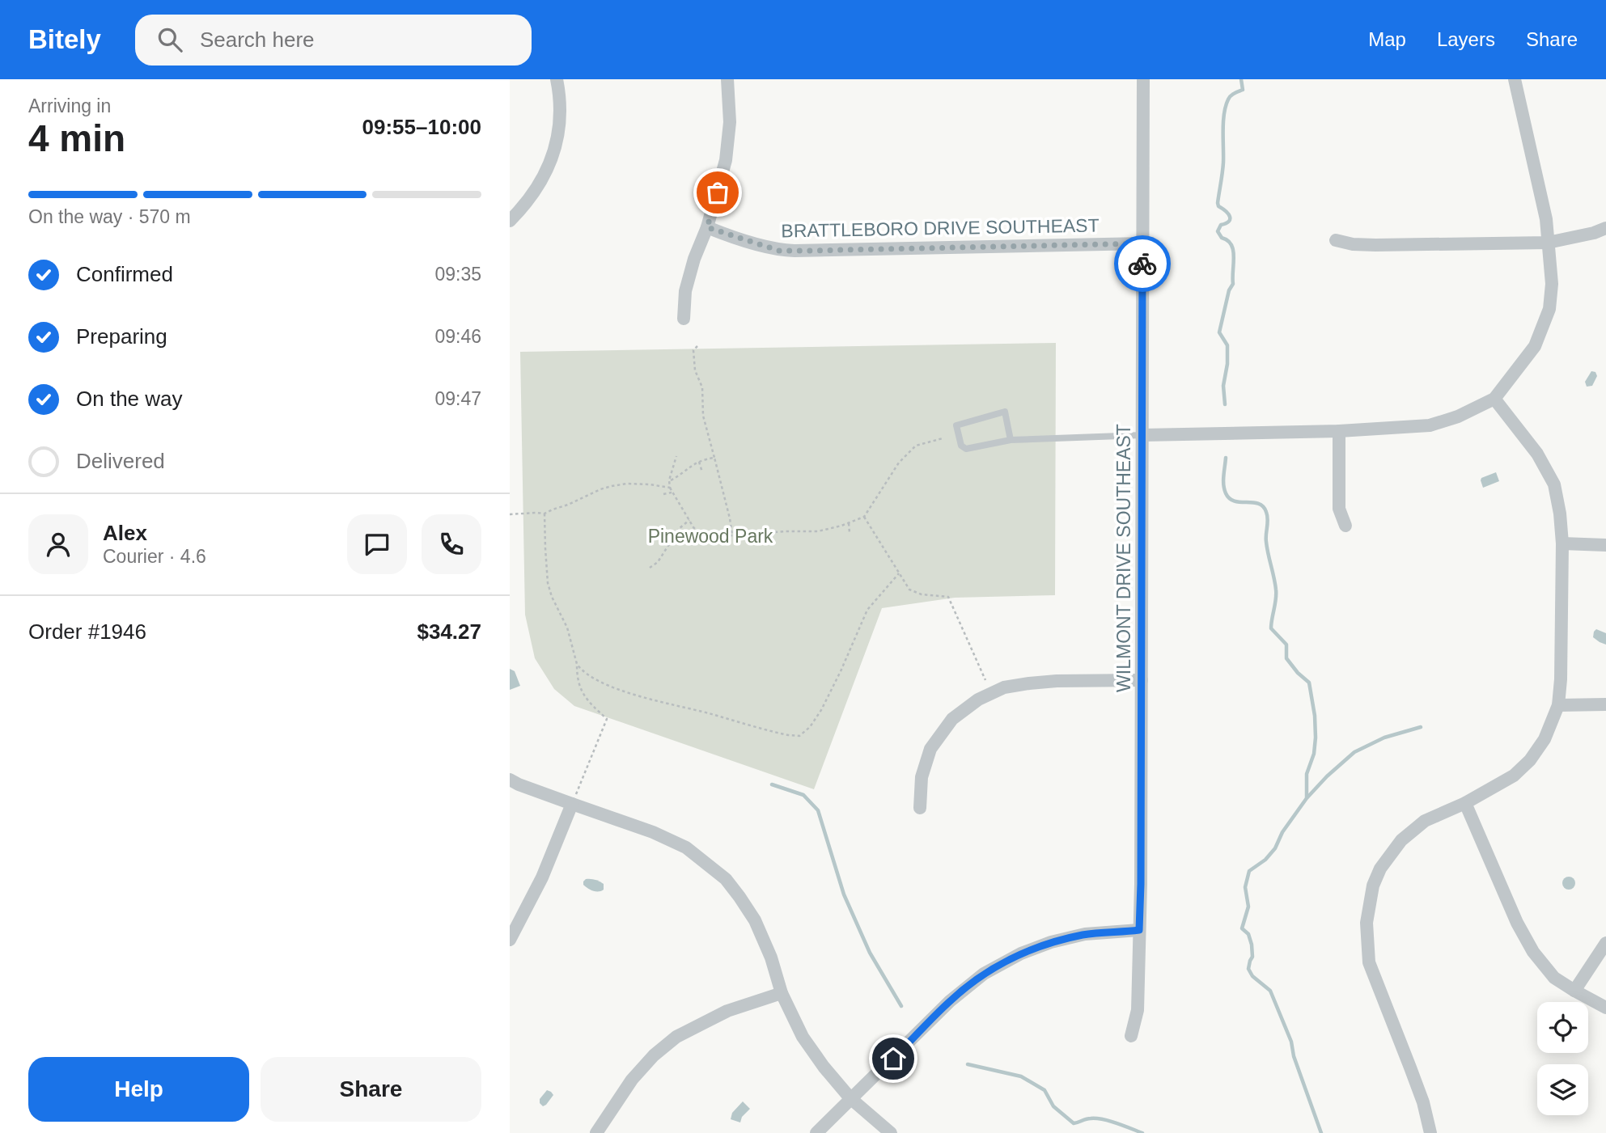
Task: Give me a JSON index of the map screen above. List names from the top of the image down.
{
  "streets": {
    "street": ["BRATTLEBORO DRIVE SOUTHEAST", "WILMONT DRIVE SOUTHEAST"]
  },
  "crossings": [
    ["BRATTLEBORO DRIVE SOUTHEAST", "WILMONT DRIVE SOUTHEAST"]
  ],
  "parks": ["Pinewood Park"],
  "page": {
    "header": "Bitely",
    "search": "Search here",
    "nav": ["Map", "Layers", "Share"],
    "heading": ["4 min", "Arriving in", "09:55–10:00"],
    "panel": [
      "Alex",
      "Courier · 4.6",
      "Order #1946",
      "$34.27"
    ],
    "bar": "On the way · 570 m",
    "list": [
      ["Confirmed", "09:35"],
      ["Preparing", "09:46"],
      ["On the way", "09:47"],
      "Delivered"
    ],
    "buttons": ["Help", "Share"]
  }
}
